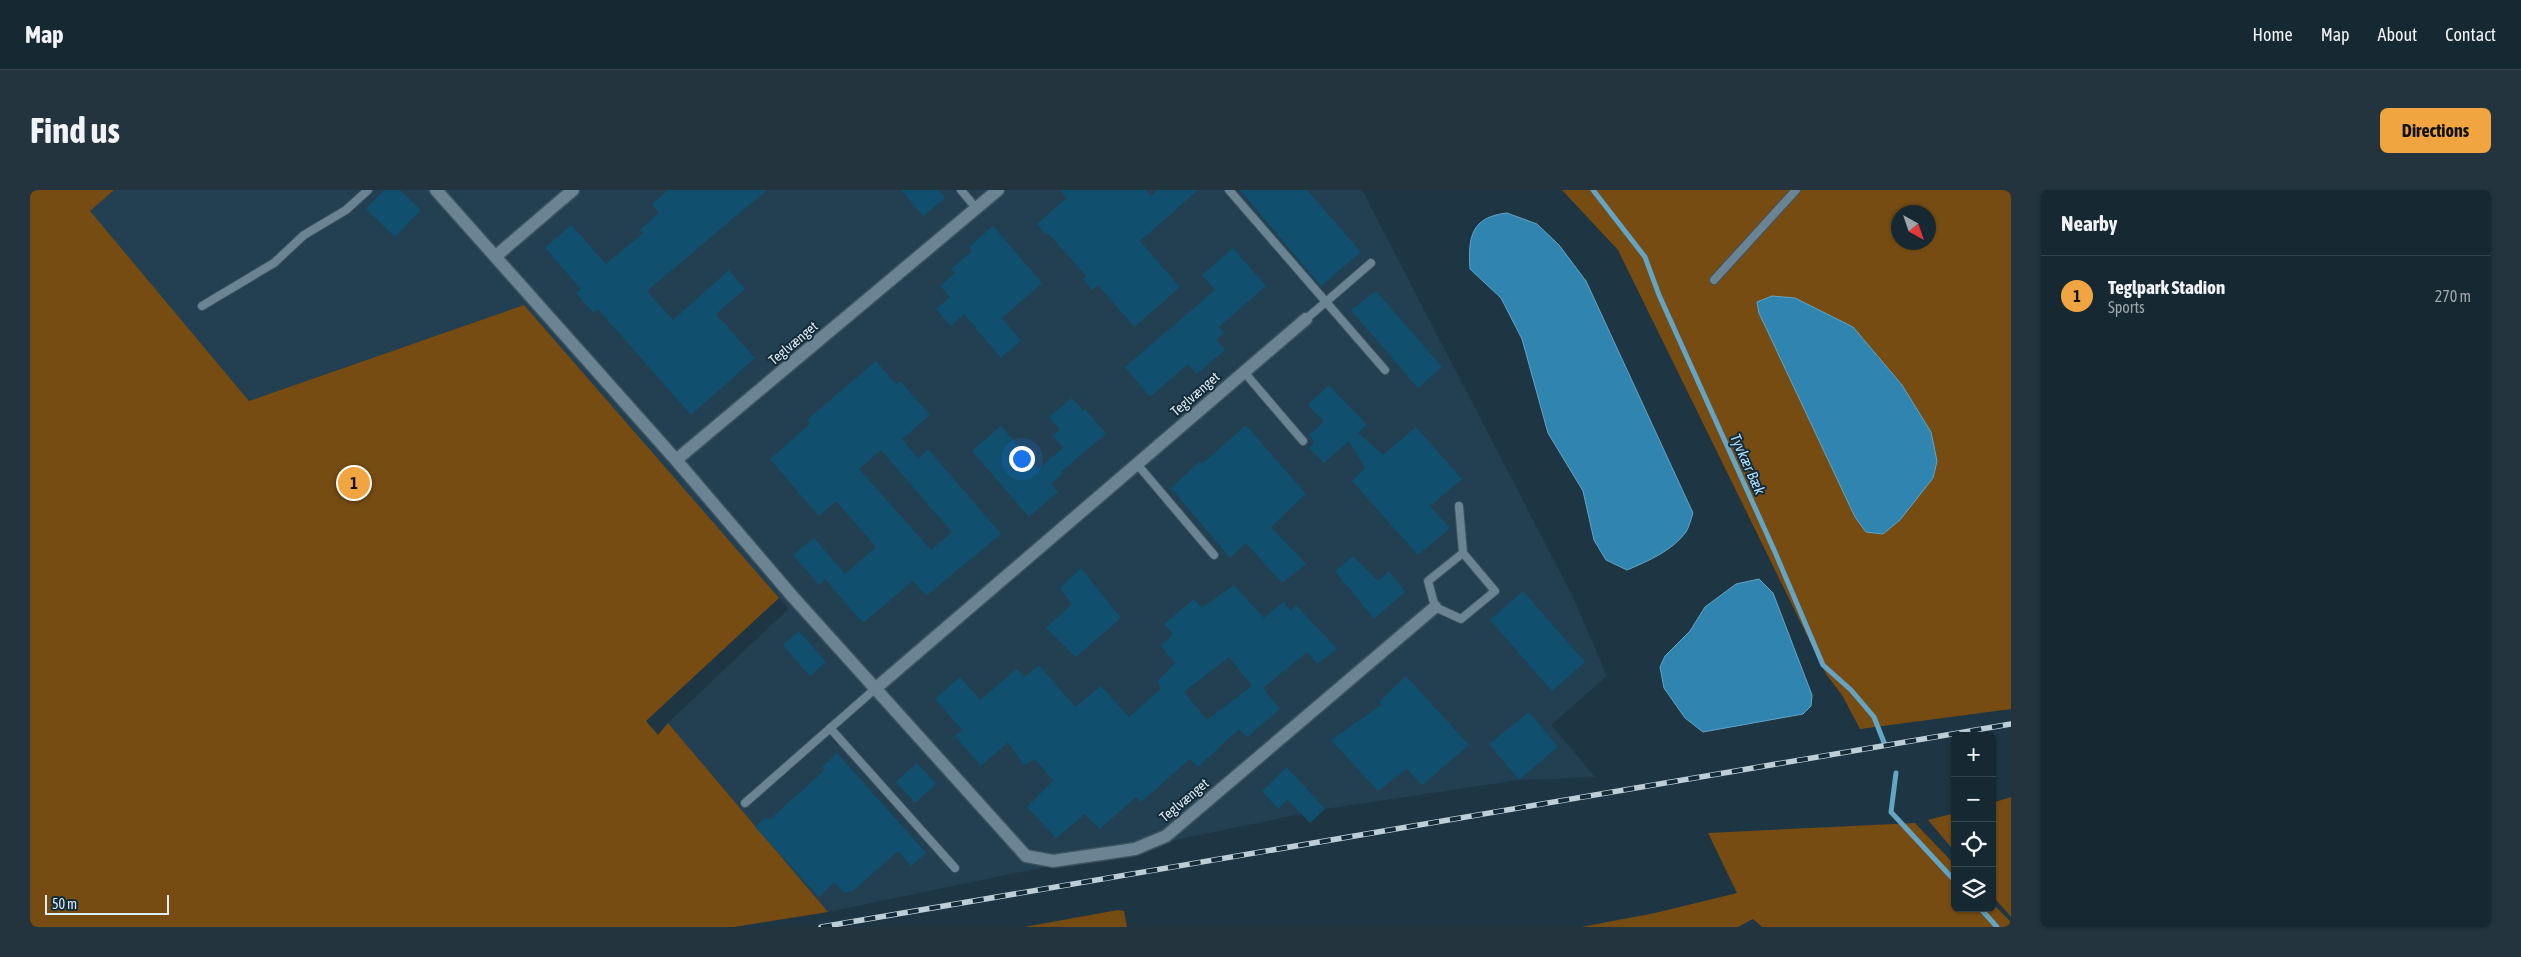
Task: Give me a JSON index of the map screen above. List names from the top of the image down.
{
  "streets": {
    "street": ["Teglvænget"]
  },
  "water": ["Tyvkær Bæk"],
  "scale_bar": "50 m",
  "north": "bottom right",
  "page": {
    "header": "Map",
    "nav": [
      "Home",
      "Map",
      "About",
      "Contact"
    ],
    "buttons": "Directions",
    "title": "Find us",
    "heading": "Nearby",
    "list": [
      {
        "mark": "1",
        "name": "Teglpark Stadion",
        "note": "Sports",
        "value": "270 m"
      }
    ],
    "pins": "1",
    "map_buttons": ["+", "−"],
    "scale": "50 m"
  }
}
